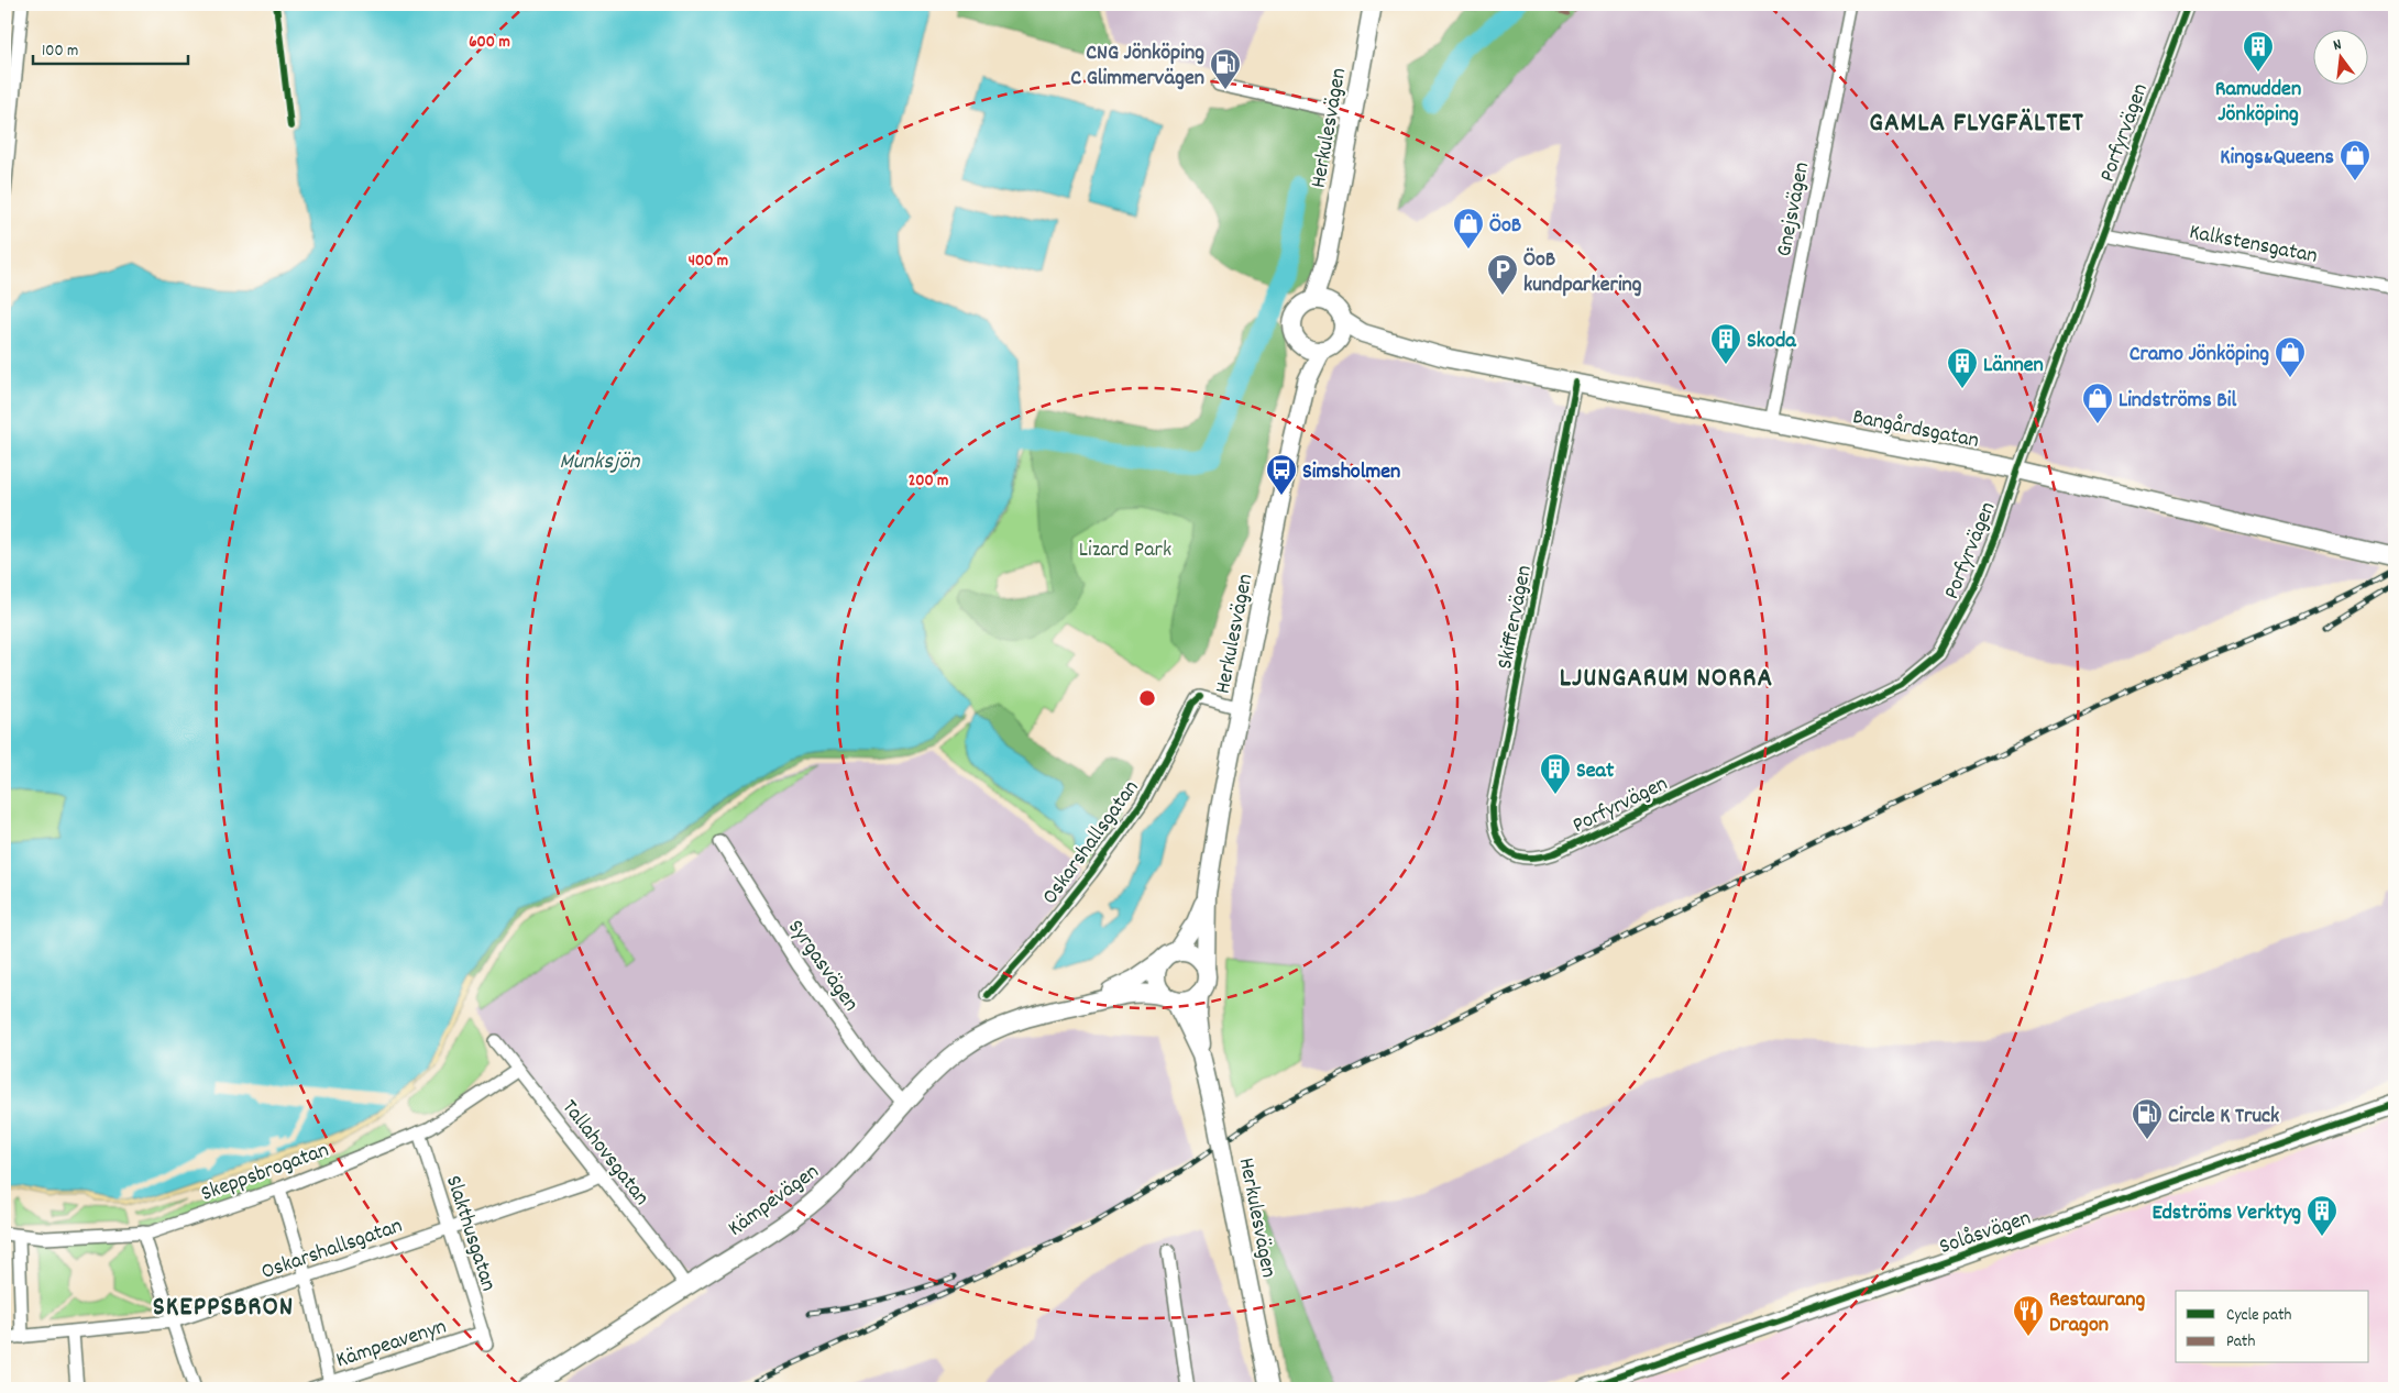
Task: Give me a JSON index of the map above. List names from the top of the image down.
{
  "streets": {
    "main road": [
      "Herkulesvägen",
      "Bangårdsgatan",
      "Kämpevägen",
      "Solåsvägen"
    ],
    "street": [
      "Porfyrvägen",
      "Gnejsvägen",
      "Kalkstensgatan",
      "Skiffervägen",
      "Oskarshallsgatan",
      "Syrgasvägen",
      "Tallahovsgatan",
      "Skeppsbrogatan",
      "Slakthusgatan",
      "Kämpeavenyn"
    ]
  },
  "crossings": [
    ["Herkulesvägen", "Bangårdsgatan"],
    ["Herkulesvägen", "Oskarshallsgatan"],
    ["Herkulesvägen", "Kämpevägen"],
    ["Porfyrvägen", "Kalkstensgatan"],
    ["Porfyrvägen", "Bangårdsgatan"],
    ["Porfyrvägen", "Skiffervägen"],
    ["Gnejsvägen", "Bangårdsgatan"],
    ["Bangårdsgatan", "Skiffervägen"],
    ["Oskarshallsgatan", "Tallahovsgatan"],
    ["Oskarshallsgatan", "Slakthusgatan"],
    ["Syrgasvägen", "Kämpevägen"],
    ["Tallahovsgatan", "Skeppsbrogatan"],
    ["Tallahovsgatan", "Kämpevägen"],
    ["Skeppsbrogatan", "Slakthusgatan"],
    ["Slakthusgatan", "Kämpeavenyn"]
  ],
  "districts": ["GAMLA FLYGFÄLTET", "LJUNGARUM NORRA", "SKEPPSBRON"],
  "water": ["Munksjön"],
  "parks": ["Lizard Park"],
  "places": {
    "building": [
      "Ramudden Jönköping",
      "Skoda",
      "Lännen",
      "Seat",
      "Edströms Verktyg"
    ],
    "fuel station": ["CNG Jönköping C Glimmervägen", "Circle K Truck"],
    "shop": [
      "Kings&Queens",
      "ÖoB",
      "Cramo Jönköping",
      "Lindströms Bil"
    ],
    "parking": ["ÖoB kundparkering"],
    "bus stop": ["Simsholmen"],
    "restaurant": ["Restaurang Dragon"]
  },
  "legend": ["Cycle path", "Path"],
  "scale_bar": "100 m",
  "north": "top",
  "rings": ["600 m", "400 m", "200 m"]
}
